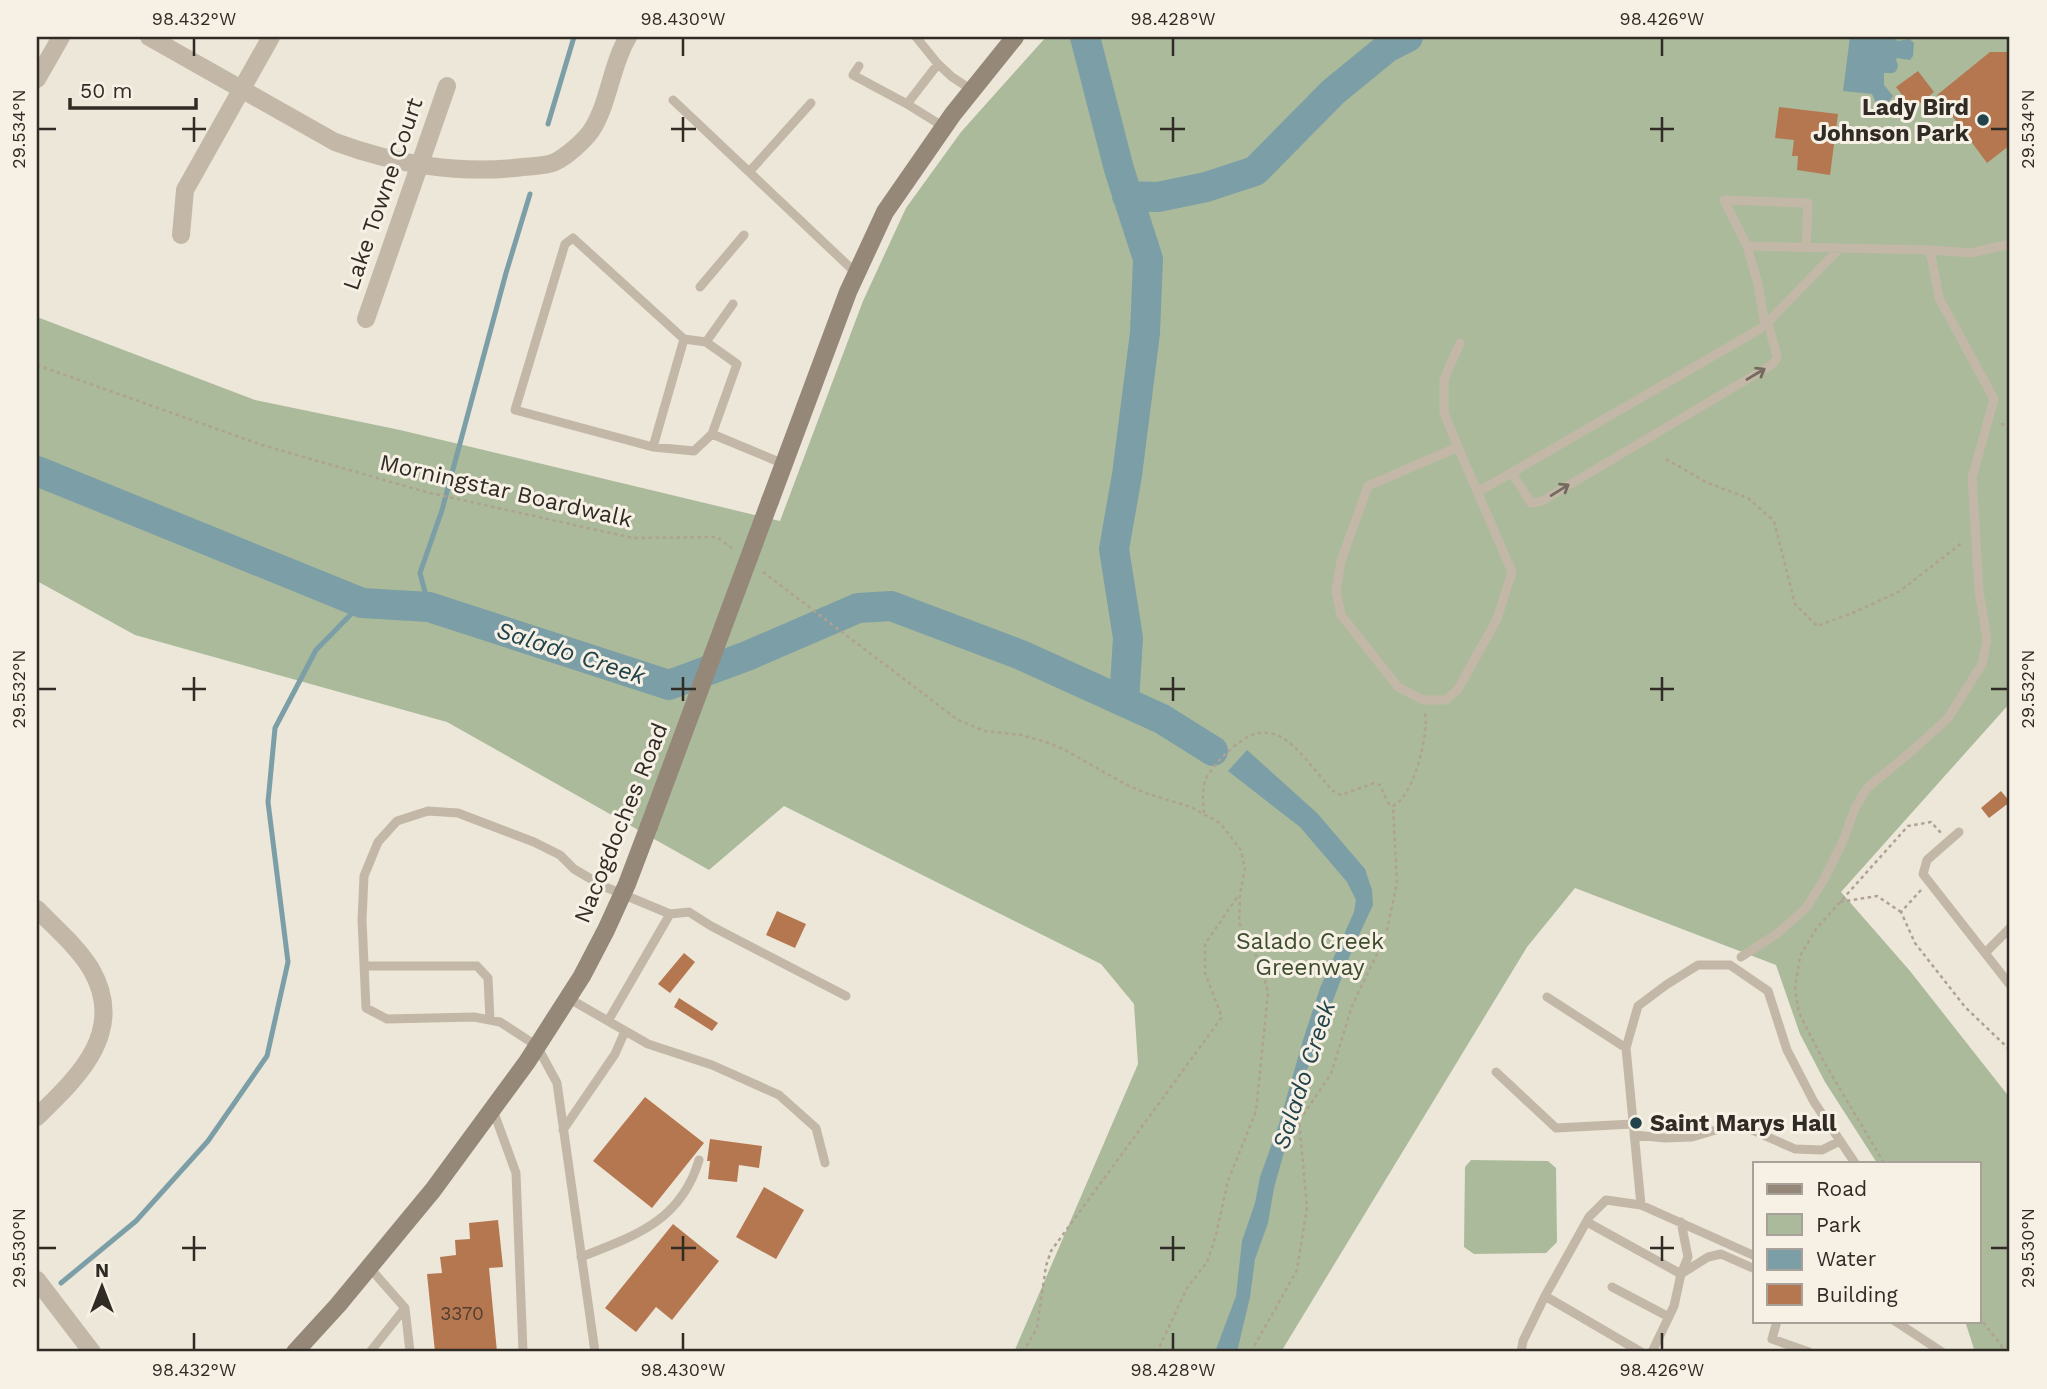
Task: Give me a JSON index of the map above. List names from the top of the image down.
{
  "streets": {
    "main road": ["Nacogdoches Road"],
    "street": ["Lake Towne Court"],
    "path": ["Morningstar Boardwalk"]
  },
  "water": ["Salado Creek"],
  "parks": ["Salado Creek Greenway"],
  "places": ["Lady Bird Johnson Park", "Saint Marys Hall"],
  "house_numbers": ["3370"],
  "legend": [
    "Road",
    "Park",
    "Water",
    "Building"
  ],
  "scale_bar": "50 m",
  "north": "top",
  "coordinates": [
    "98.432°W",
    "98.430°W",
    "98.428°W",
    "98.426°W",
    "29.534°N",
    "29.532°N",
    "29.530°N"
  ]
}
